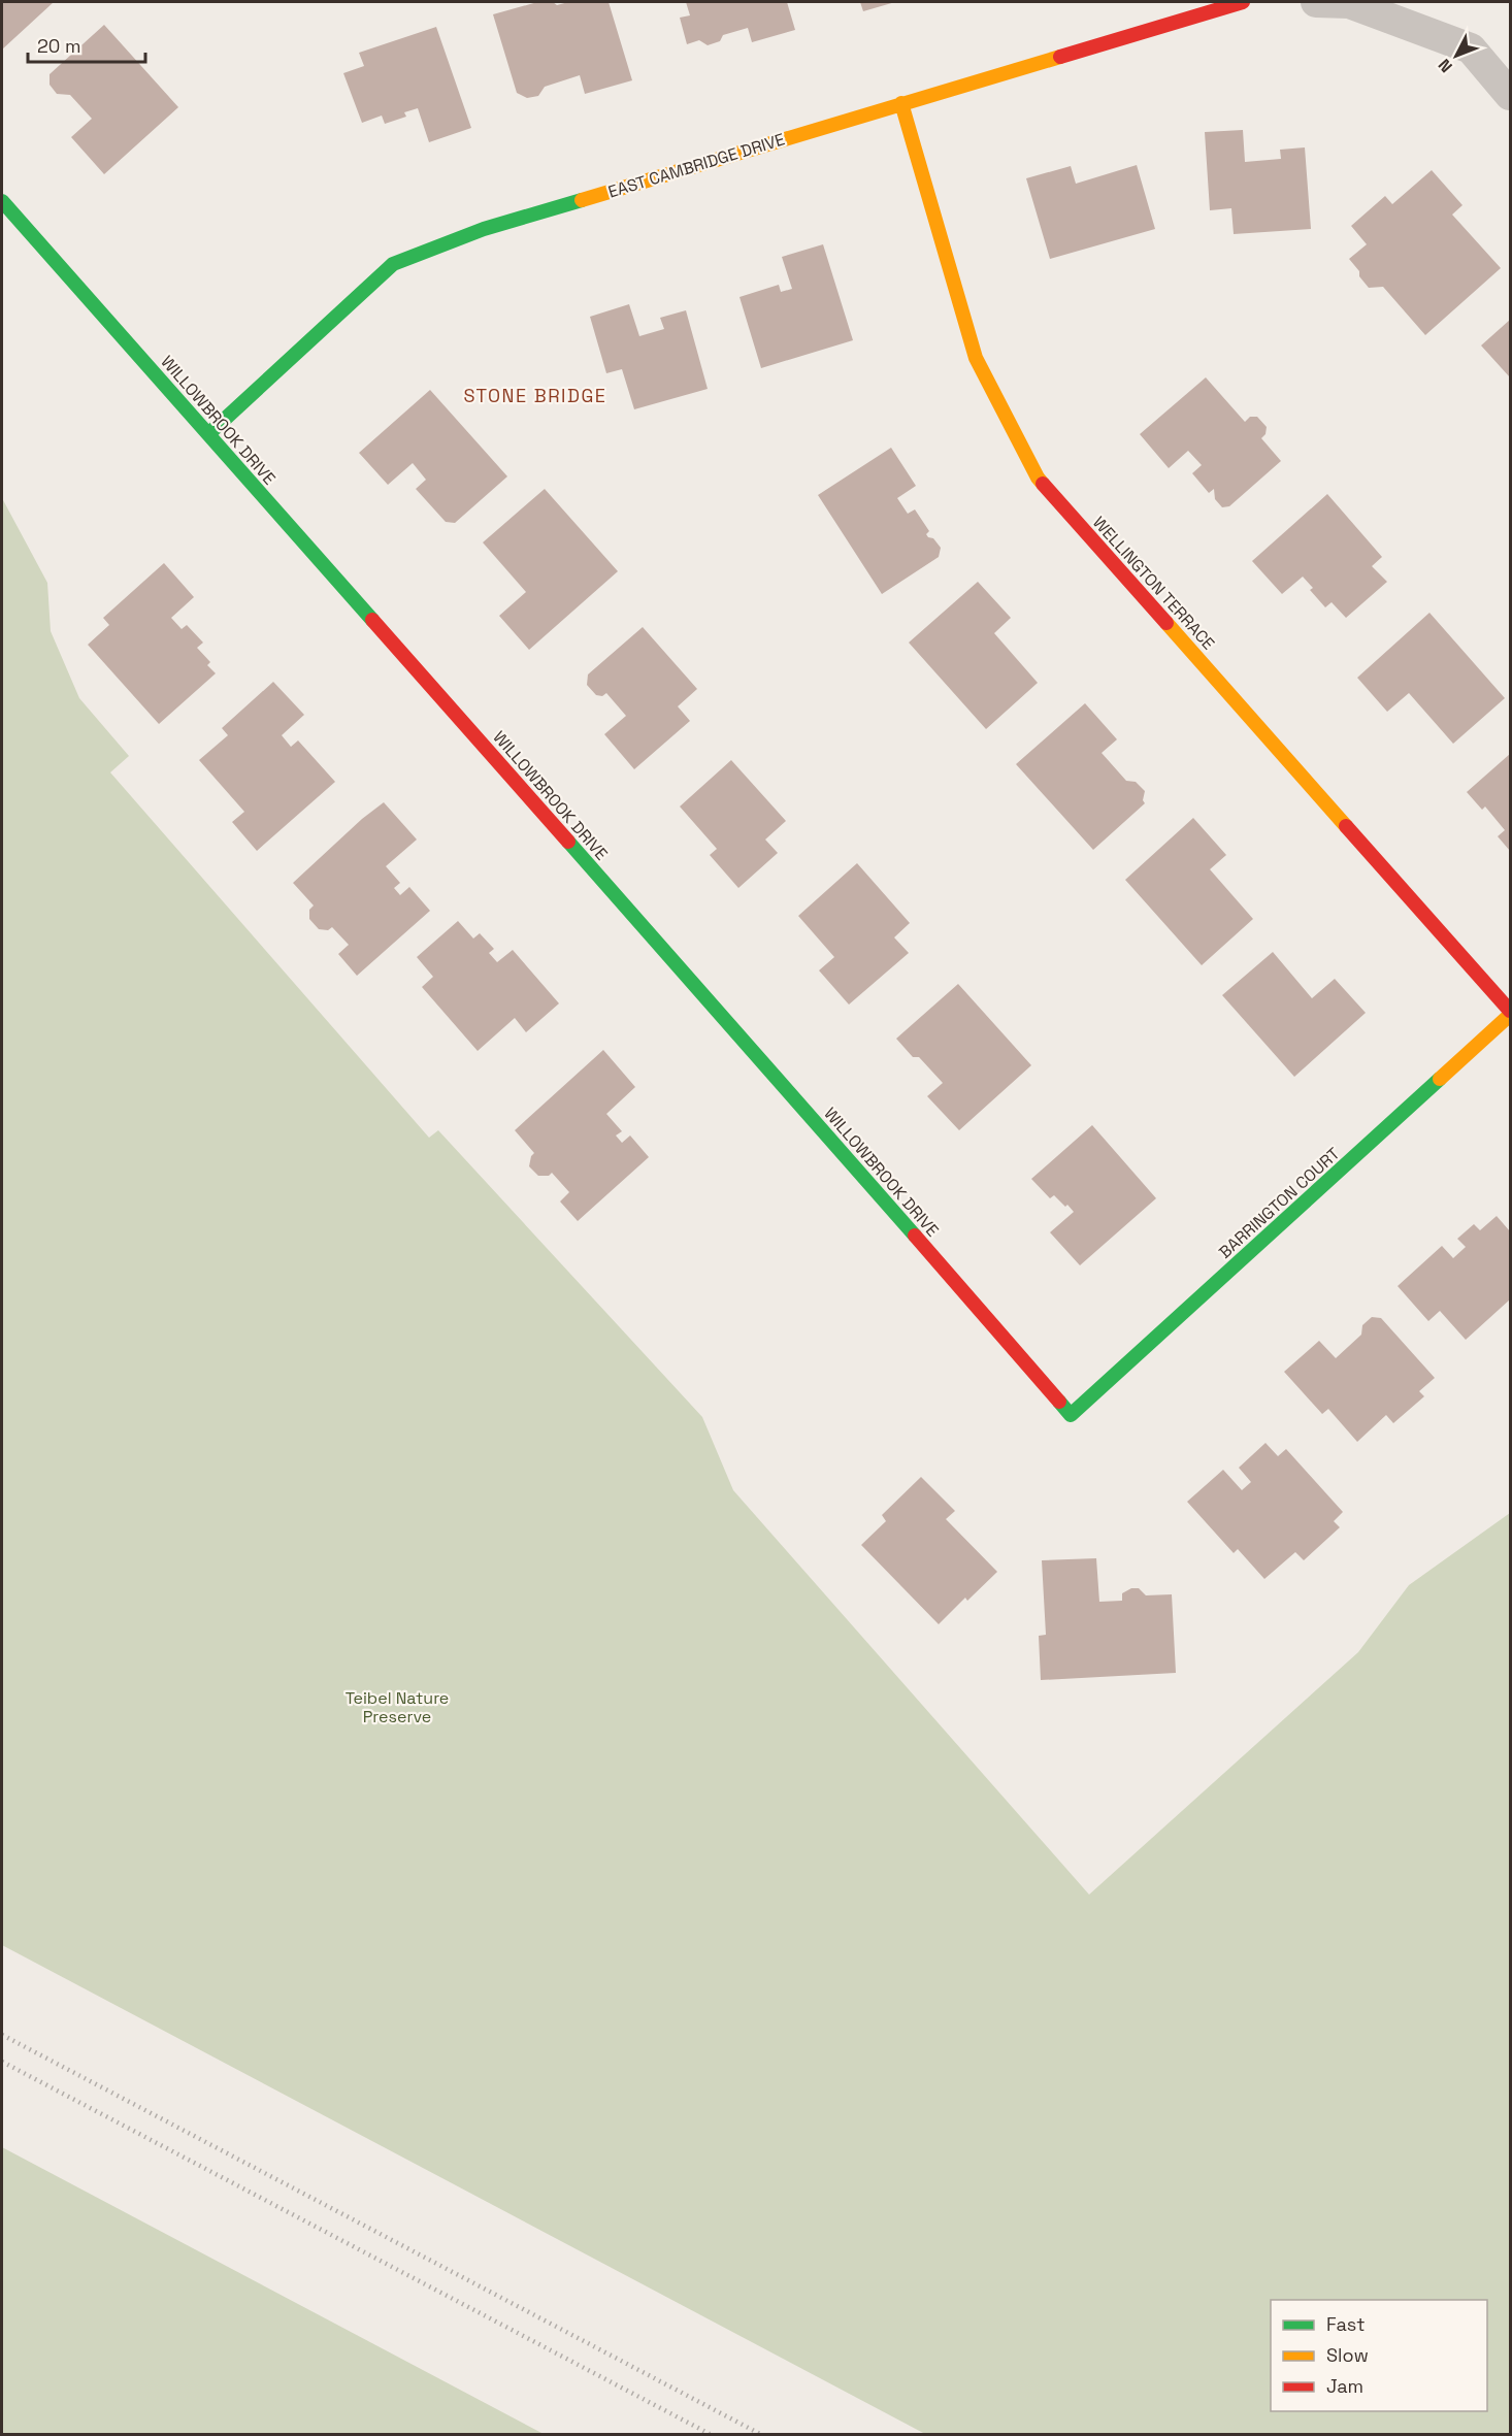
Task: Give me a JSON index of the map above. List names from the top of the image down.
{
  "streets": {
    "street": [
      "EAST CAMBRIDGE DRIVE",
      "WILLOWBROOK DRIVE",
      "WELLINGTON TERRACE",
      "BARRINGTON COURT"
    ]
  },
  "crossings": [
    ["EAST CAMBRIDGE DRIVE", "WILLOWBROOK DRIVE"],
    ["EAST CAMBRIDGE DRIVE", "WELLINGTON TERRACE"],
    ["WILLOWBROOK DRIVE", "BARRINGTON COURT"],
    ["WELLINGTON TERRACE", "BARRINGTON COURT"]
  ],
  "districts": ["STONE BRIDGE"],
  "parks": ["Teibel Nature Preserve"],
  "legend": ["Fast", "Slow", "Jam"],
  "scale_bar": "20 m",
  "north": "bottom left"
}
